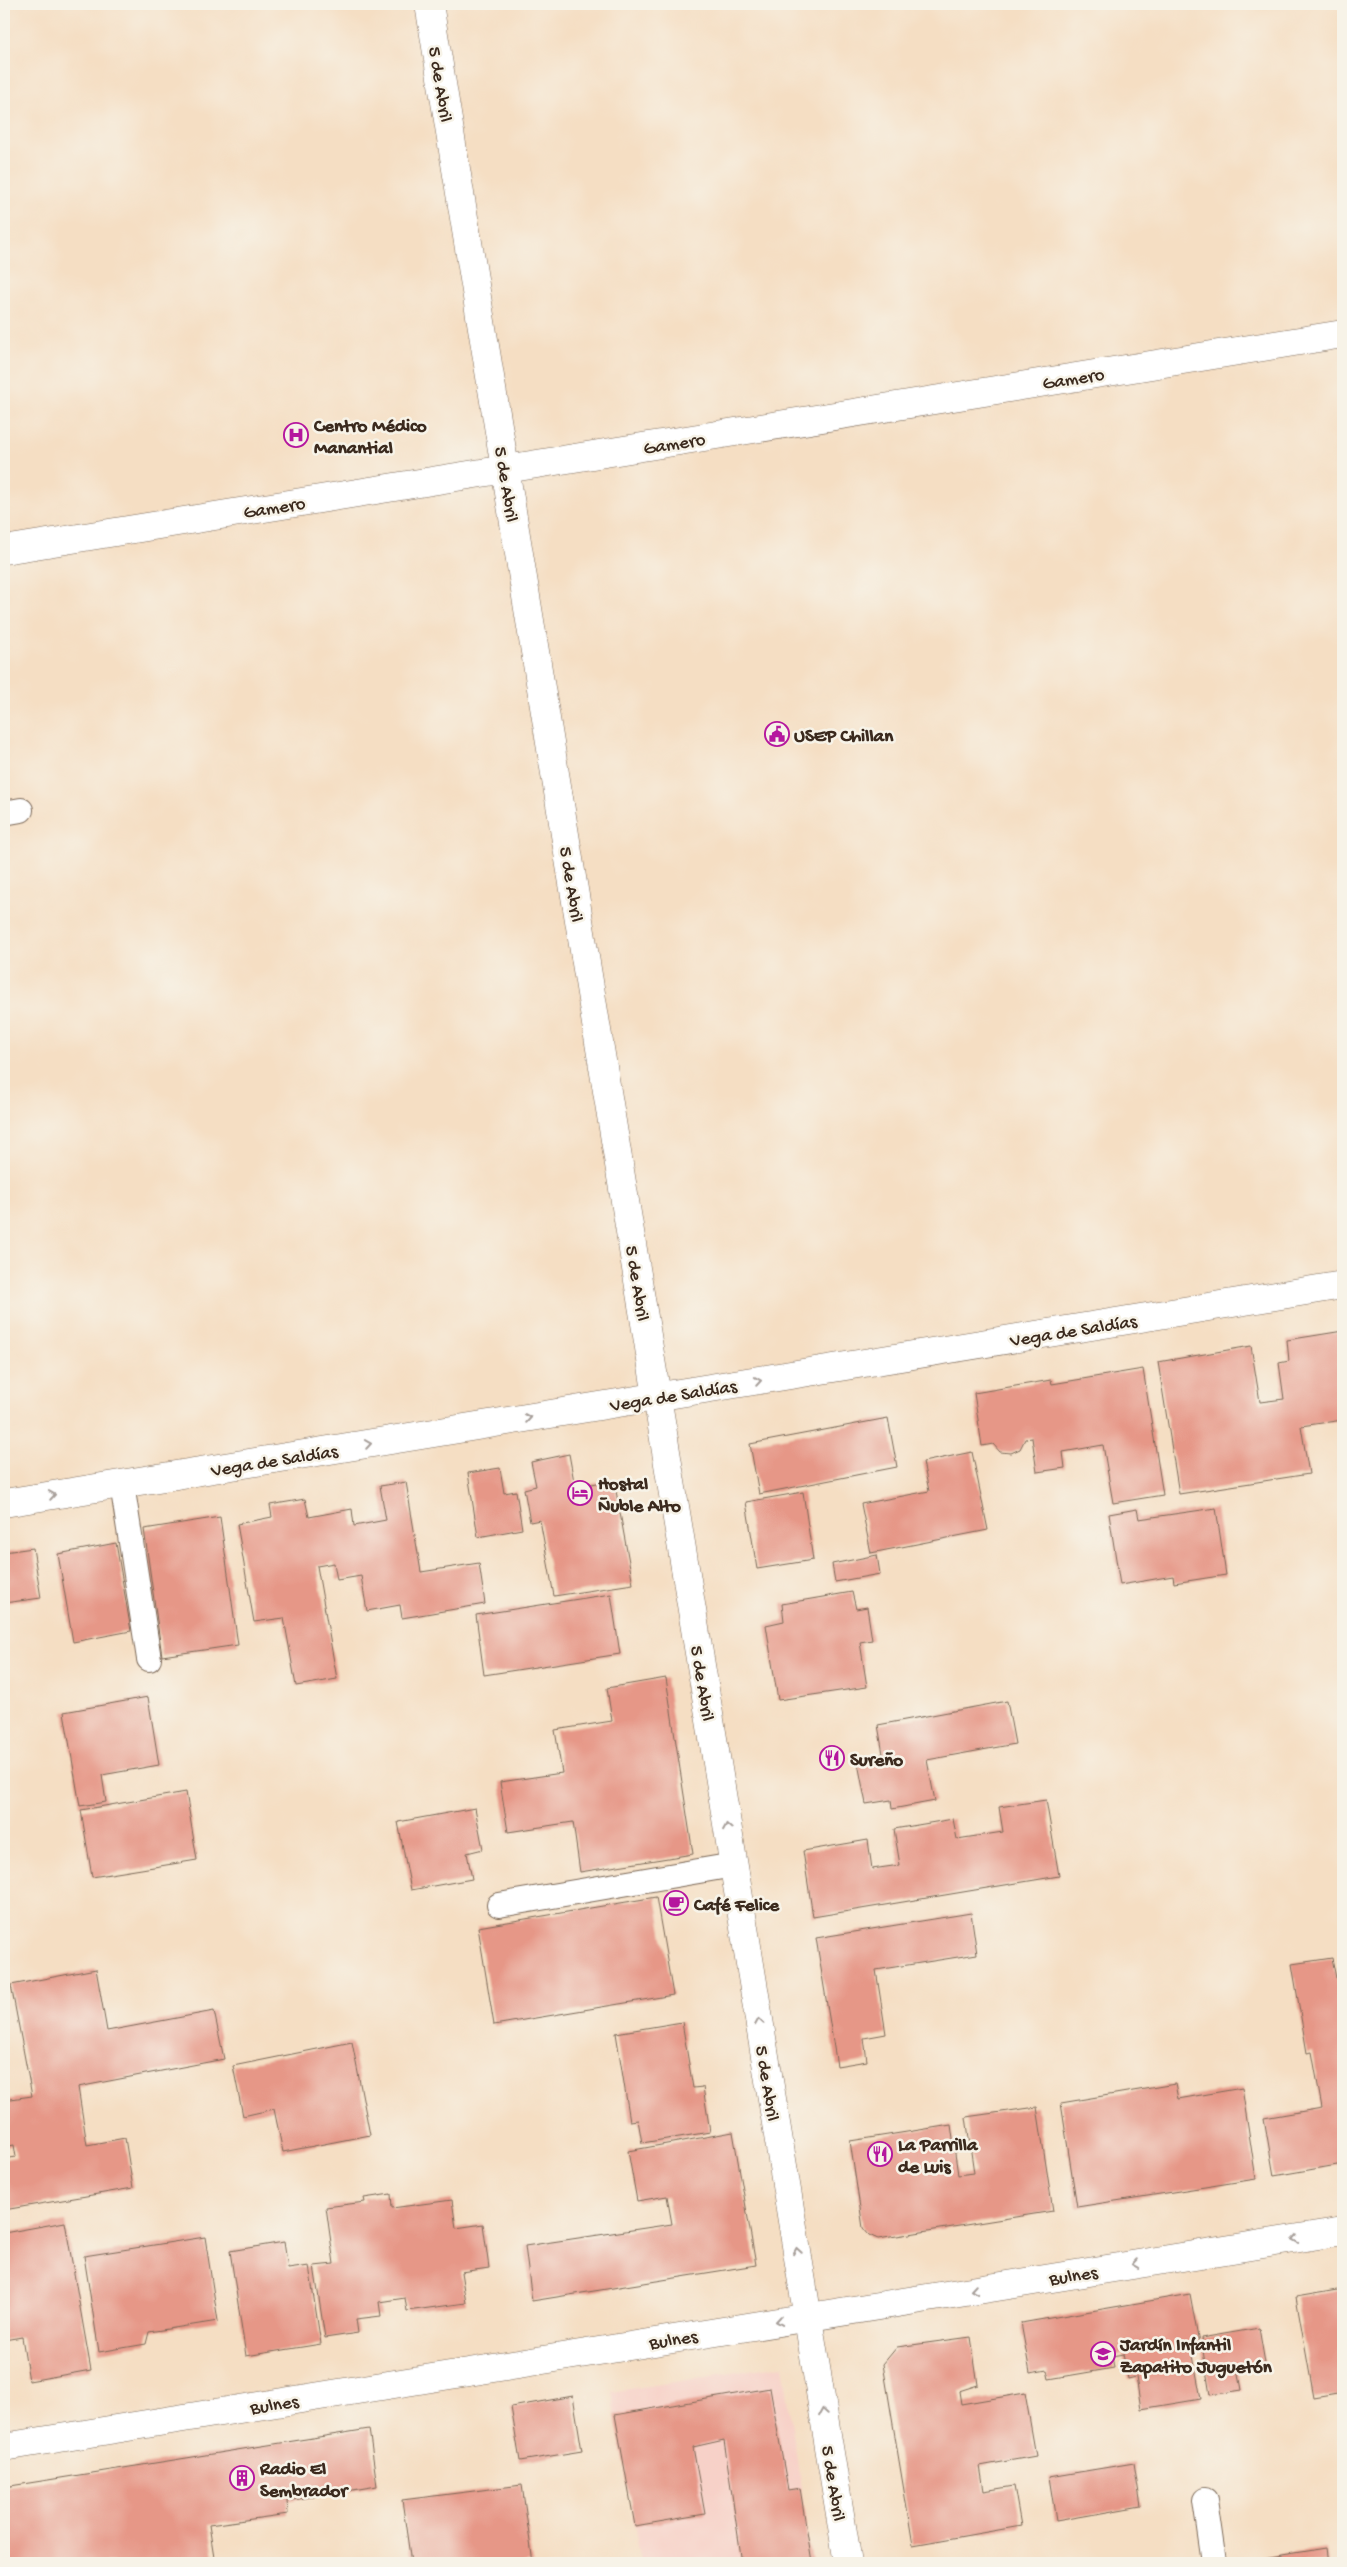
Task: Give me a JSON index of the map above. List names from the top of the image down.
{
  "streets": {
    "street": [
      "5 de Abril",
      "Gamero",
      "Vega de Saldías",
      "Bulnes"
    ]
  },
  "crossings": [
    ["5 de Abril", "Gamero"],
    ["5 de Abril", "Vega de Saldías"],
    ["5 de Abril", "Bulnes"]
  ],
  "one_way": ["5 de Abril", "Vega de Saldías", "Bulnes"],
  "places": {
    "hospital": ["Centro Médico Manantial"],
    "public building": ["USEP Chillan"],
    "hotel": ["Hostal Ñuble Alto"],
    "restaurant": ["Sureño", "La Parrilla de Luis"],
    "cafe": ["Café Felice"],
    "school or university": ["Jardín Infantil Zapatito Juguetón"],
    "building": ["Radio El Sembrador"]
  }
}
